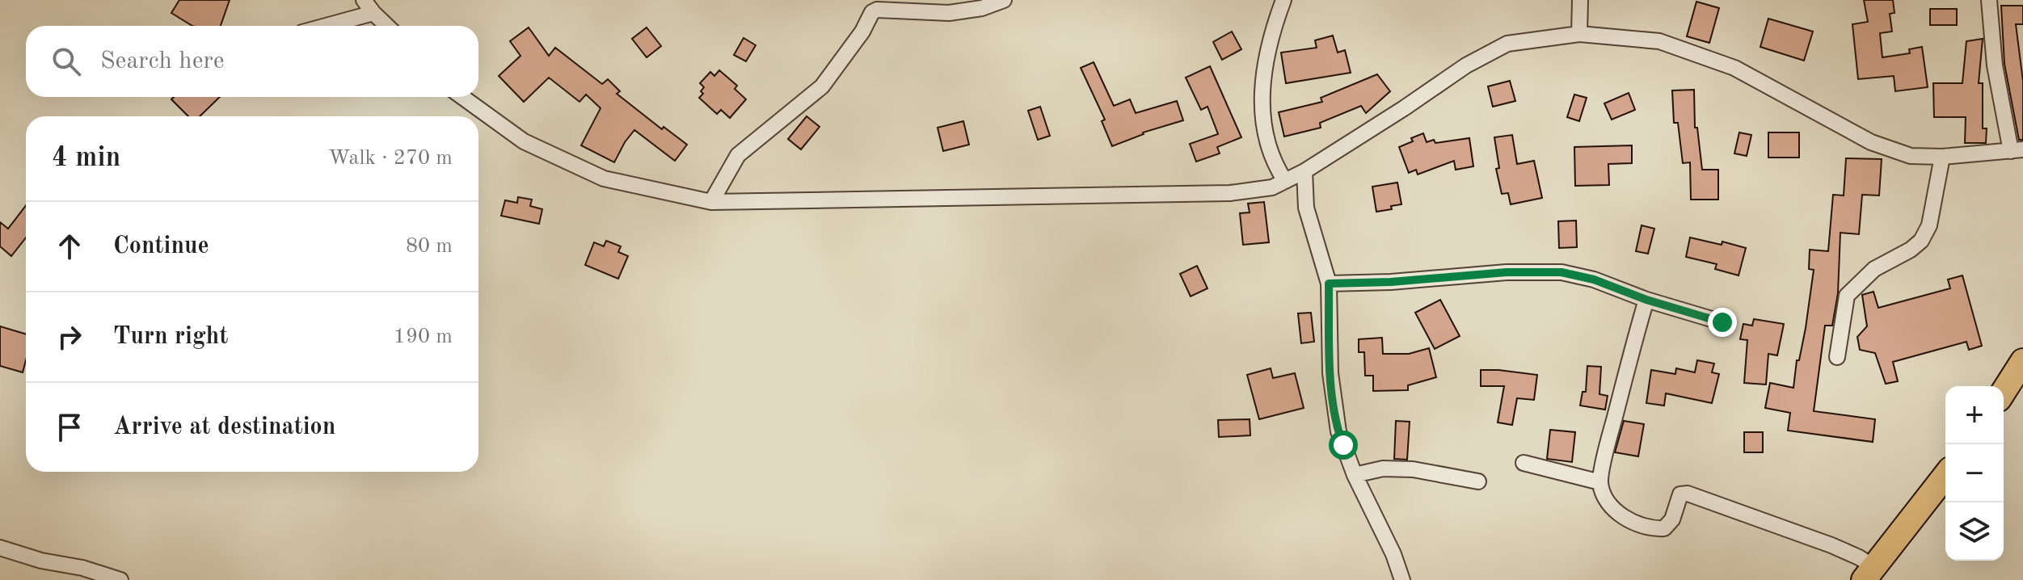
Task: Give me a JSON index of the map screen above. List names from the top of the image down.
{
  "page": {
    "search": "Search here",
    "heading": ["4 min", "Walk · 270 m"],
    "list": [
      ["Continue", "80 m"],
      ["Turn right", "190 m"],
      "Arrive at destination"
    ],
    "map_buttons": ["+", "−"]
  }
}
